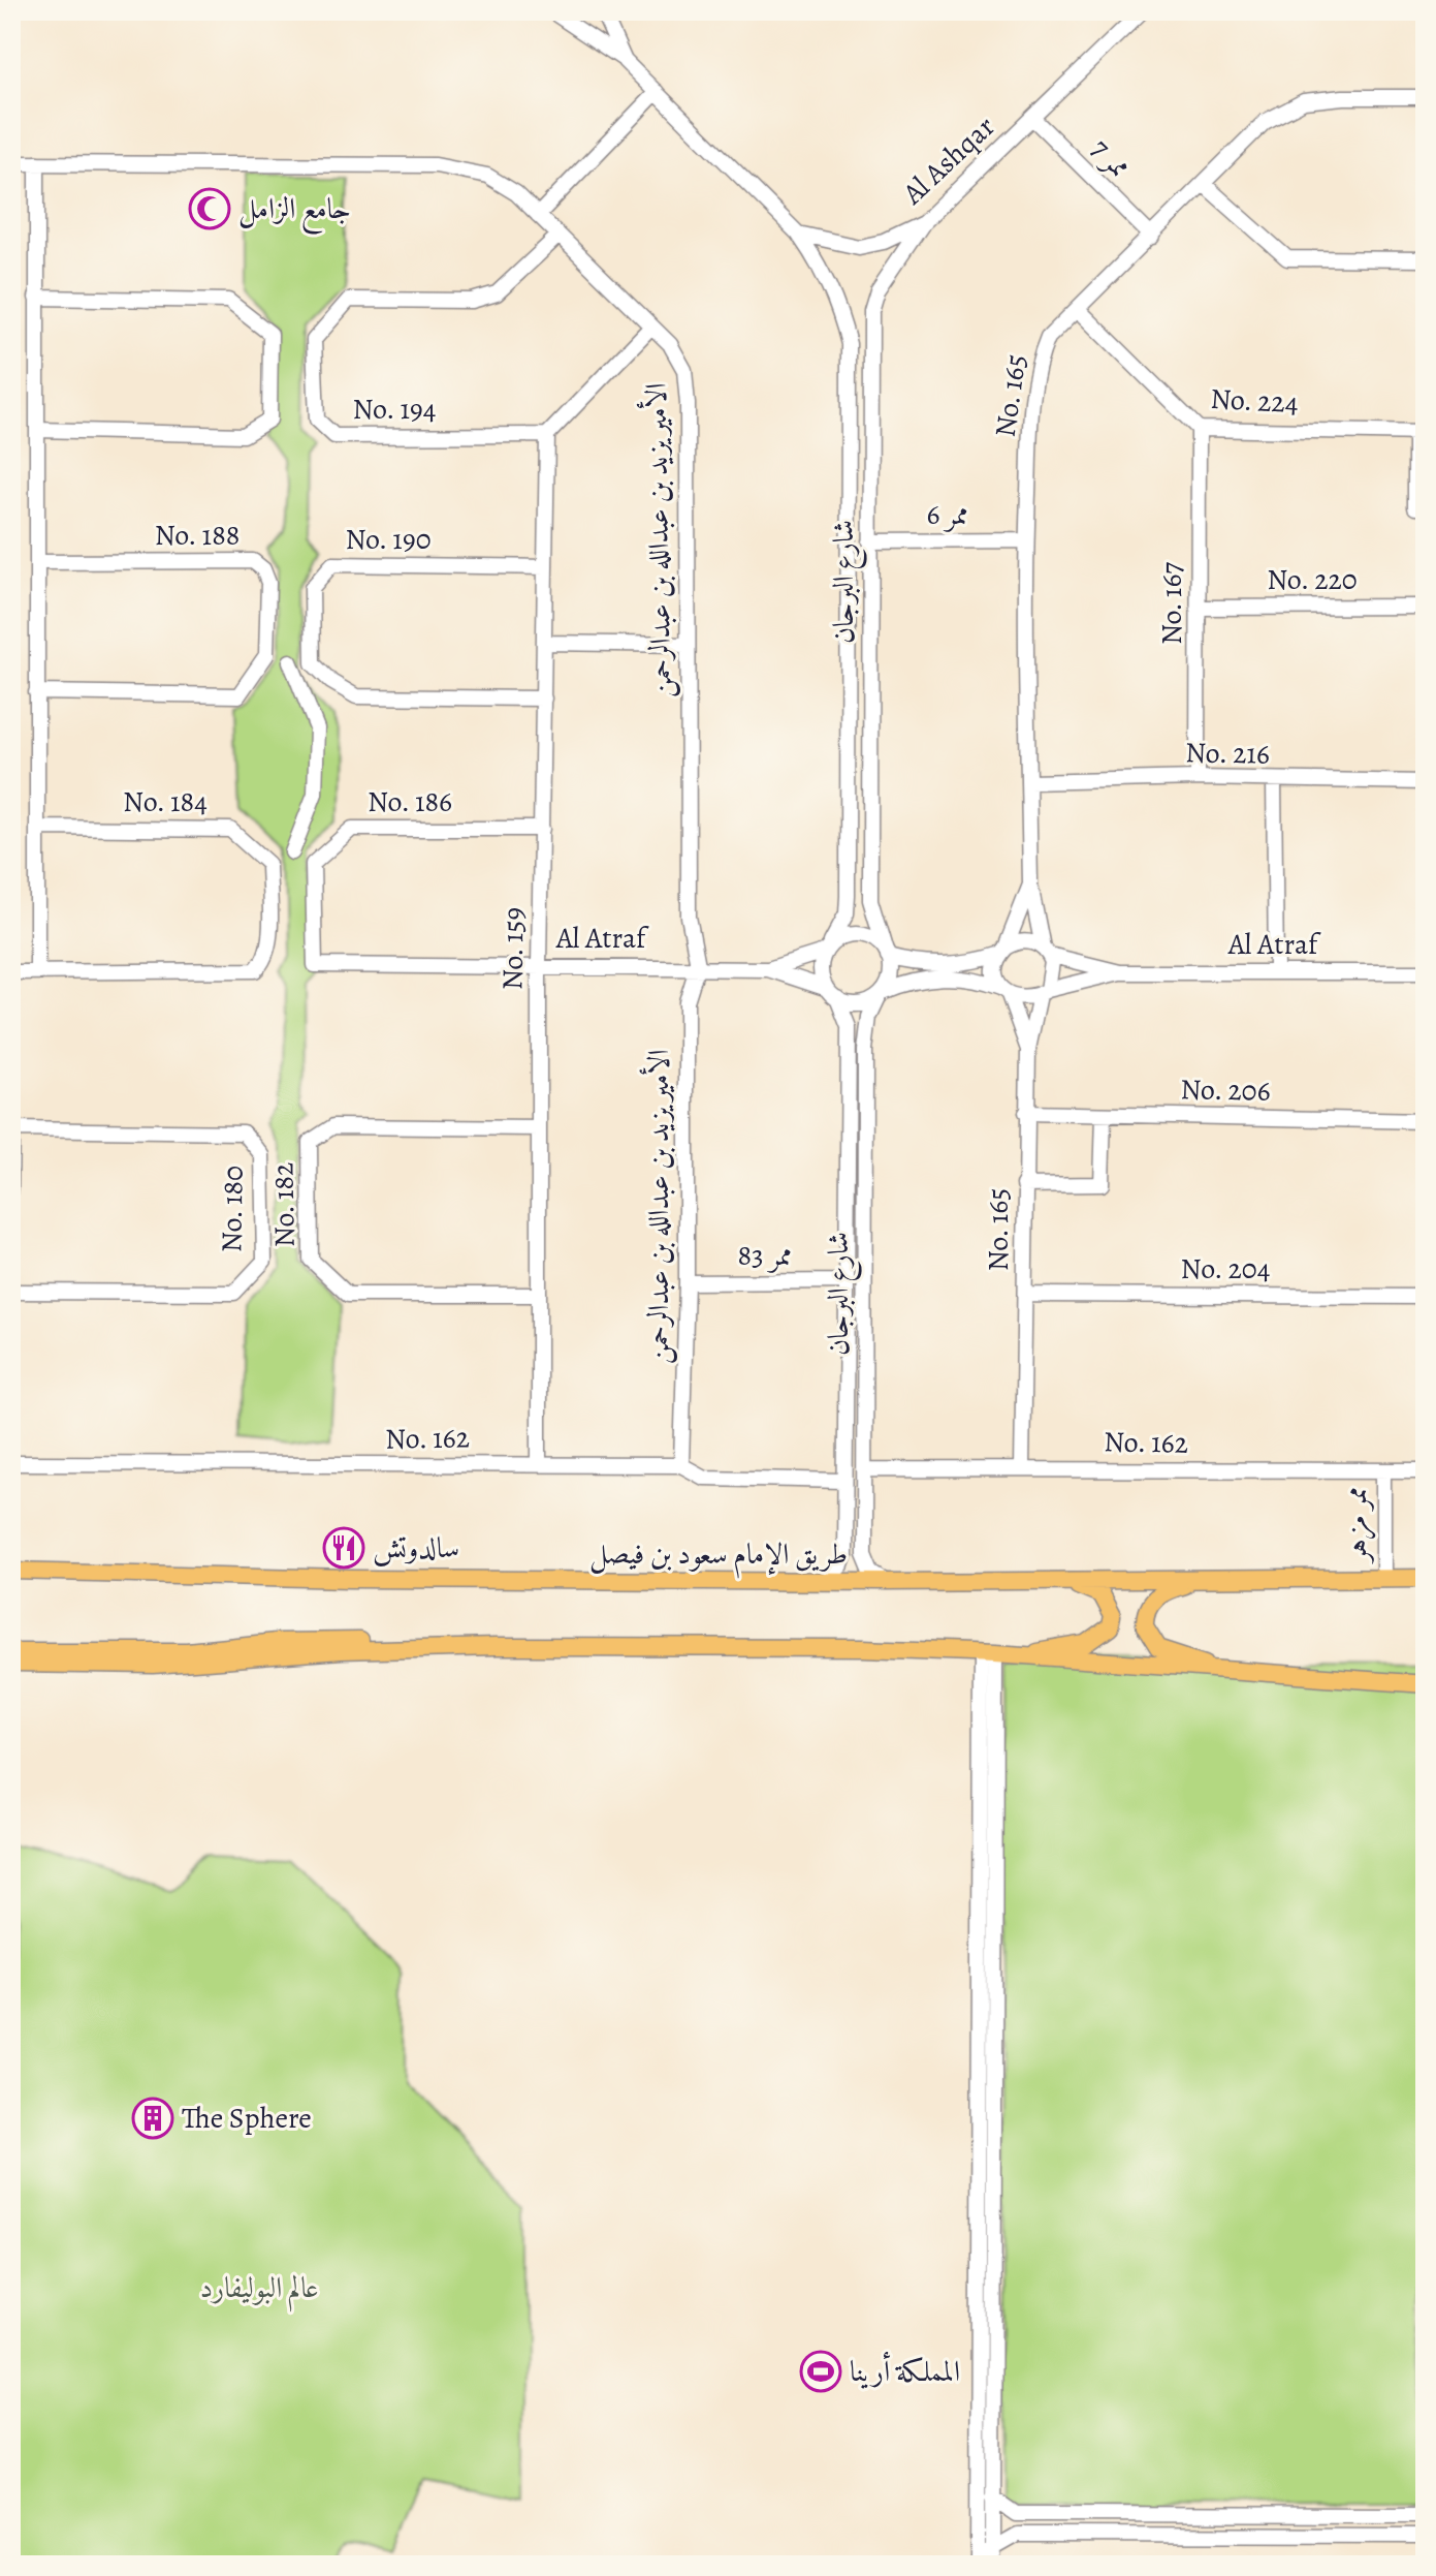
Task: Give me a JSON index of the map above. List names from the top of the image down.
{
  "streets": {
    "main road": ["طريق الإمام سعود بن فيصل"],
    "street": [
      "ممر 7",
      "Al Ashqar",
      "No. 165",
      "No. 224",
      "No. 194",
      "ممر 6",
      "No. 188",
      "No. 190",
      "الأمير يزيد بن عبدالله بن عبدالرحمن",
      "No. 220",
      "شارع البرجان",
      "No. 167",
      "No. 216",
      "No. 184",
      "No. 186",
      "Al Atraf",
      "No. 159",
      "No. 206",
      "No. 182",
      "No. 180",
      "ممر 83",
      "No. 204",
      "No. 162",
      "ممر مزهر"
    ]
  },
  "crossings": [
    ["ممر 7", "Al Ashqar"],
    ["ممر 7", "No. 165"],
    ["Al Ashqar", "شارع البرجان"],
    ["No. 165", "No. 224"],
    ["No. 165", "ممر 6"],
    ["No. 165", "No. 216"],
    ["No. 165", "Al Atraf"],
    ["No. 165", "No. 206"],
    ["No. 165", "No. 204"],
    ["No. 165", "No. 162"],
    ["No. 224", "No. 167"],
    ["No. 194", "الأمير يزيد بن عبدالله بن عبدالرحمن"],
    ["No. 194", "No. 159"],
    ["ممر 6", "شارع البرجان"],
    ["No. 190", "No. 159"],
    ["الأمير يزيد بن عبدالله بن عبدالرحمن", "Al Atraf"],
    ["الأمير يزيد بن عبدالله بن عبدالرحمن", "ممر 83"],
    ["الأمير يزيد بن عبدالله بن عبدالرحمن", "No. 162"],
    ["No. 220", "No. 167"],
    ["شارع البرجان", "ممر 83"],
    ["شارع البرجان", "No. 162"],
    ["شارع البرجان", "طريق الإمام سعود بن فيصل"],
    ["No. 167", "No. 216"],
    ["No. 186", "Al Atraf"],
    ["No. 186", "No. 159"],
    ["Al Atraf", "No. 159"],
    ["No. 159", "No. 182"],
    ["No. 159", "No. 162"],
    ["No. 162", "ممر مزهر"],
    ["ممر مزهر", "طريق الإمام سعود بن فيصل"]
  ],
  "parks": ["عالم البوليفارد"],
  "places": {
    "mosque": ["جامع الزامل"],
    "restaurant": ["سالدوتش"],
    "building": ["The Sphere"],
    "sports": ["المملكة أرينا"]
  }
}
